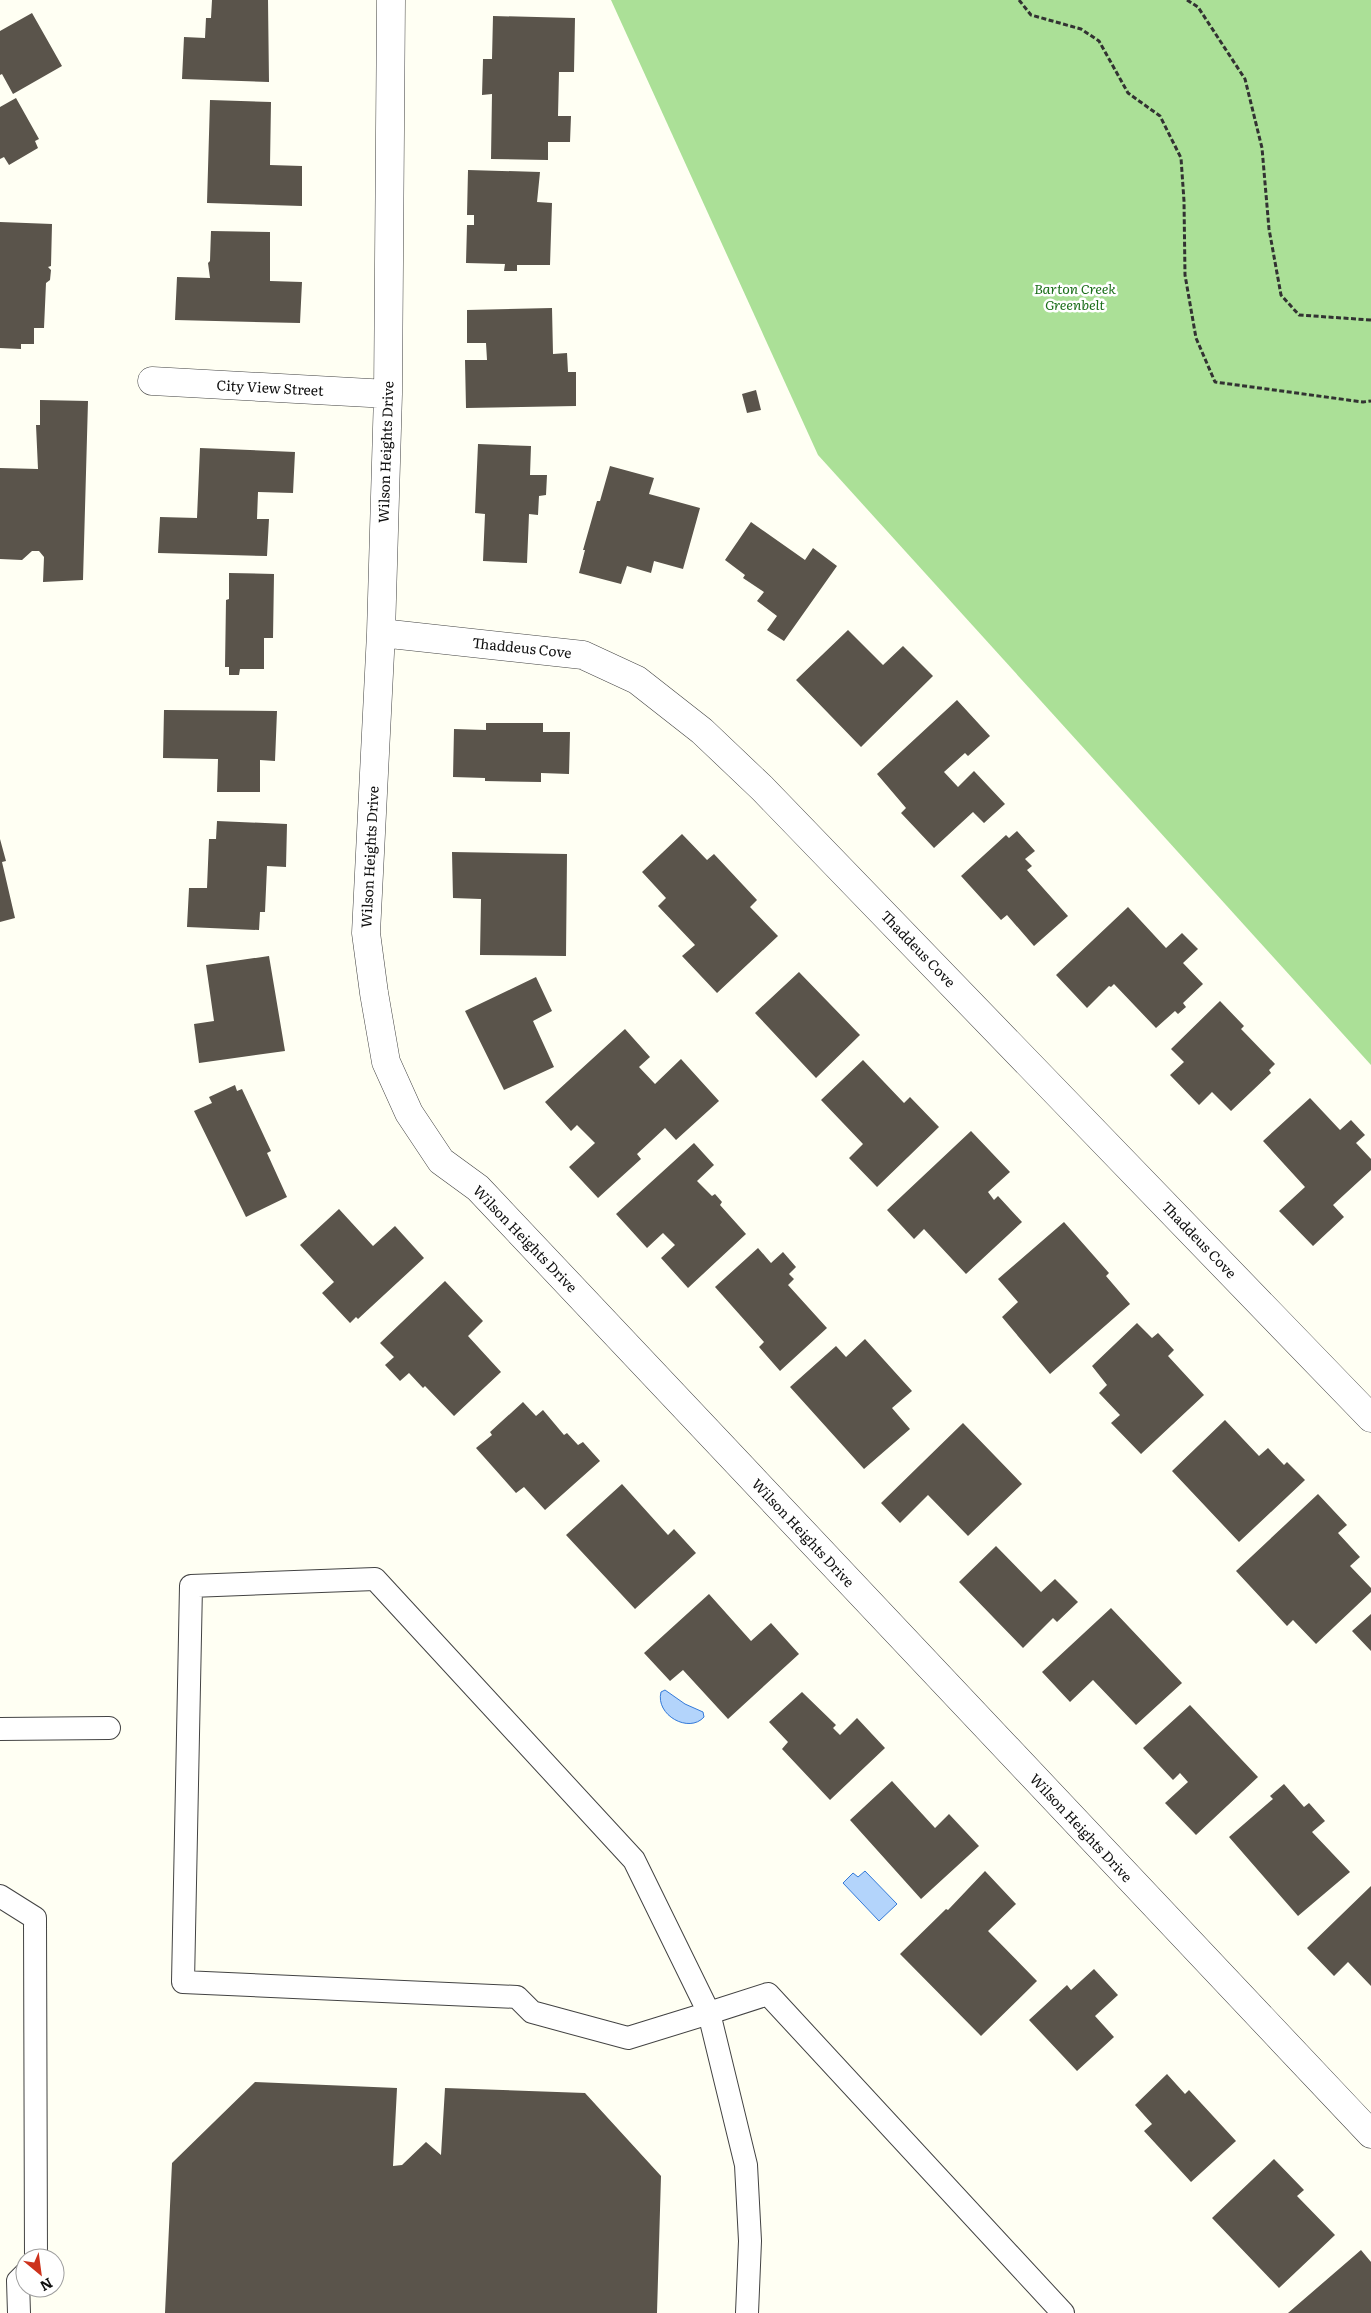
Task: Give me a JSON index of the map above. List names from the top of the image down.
{
  "streets": {
    "street": ["City View Street", "Wilson Heights Drive", "Thaddeus Cove"]
  },
  "crossings": [
    ["City View Street", "Wilson Heights Drive"],
    ["Wilson Heights Drive", "Thaddeus Cove"]
  ],
  "parks": ["Barton Creek Greenbelt"],
  "north": "bottom right"
}
